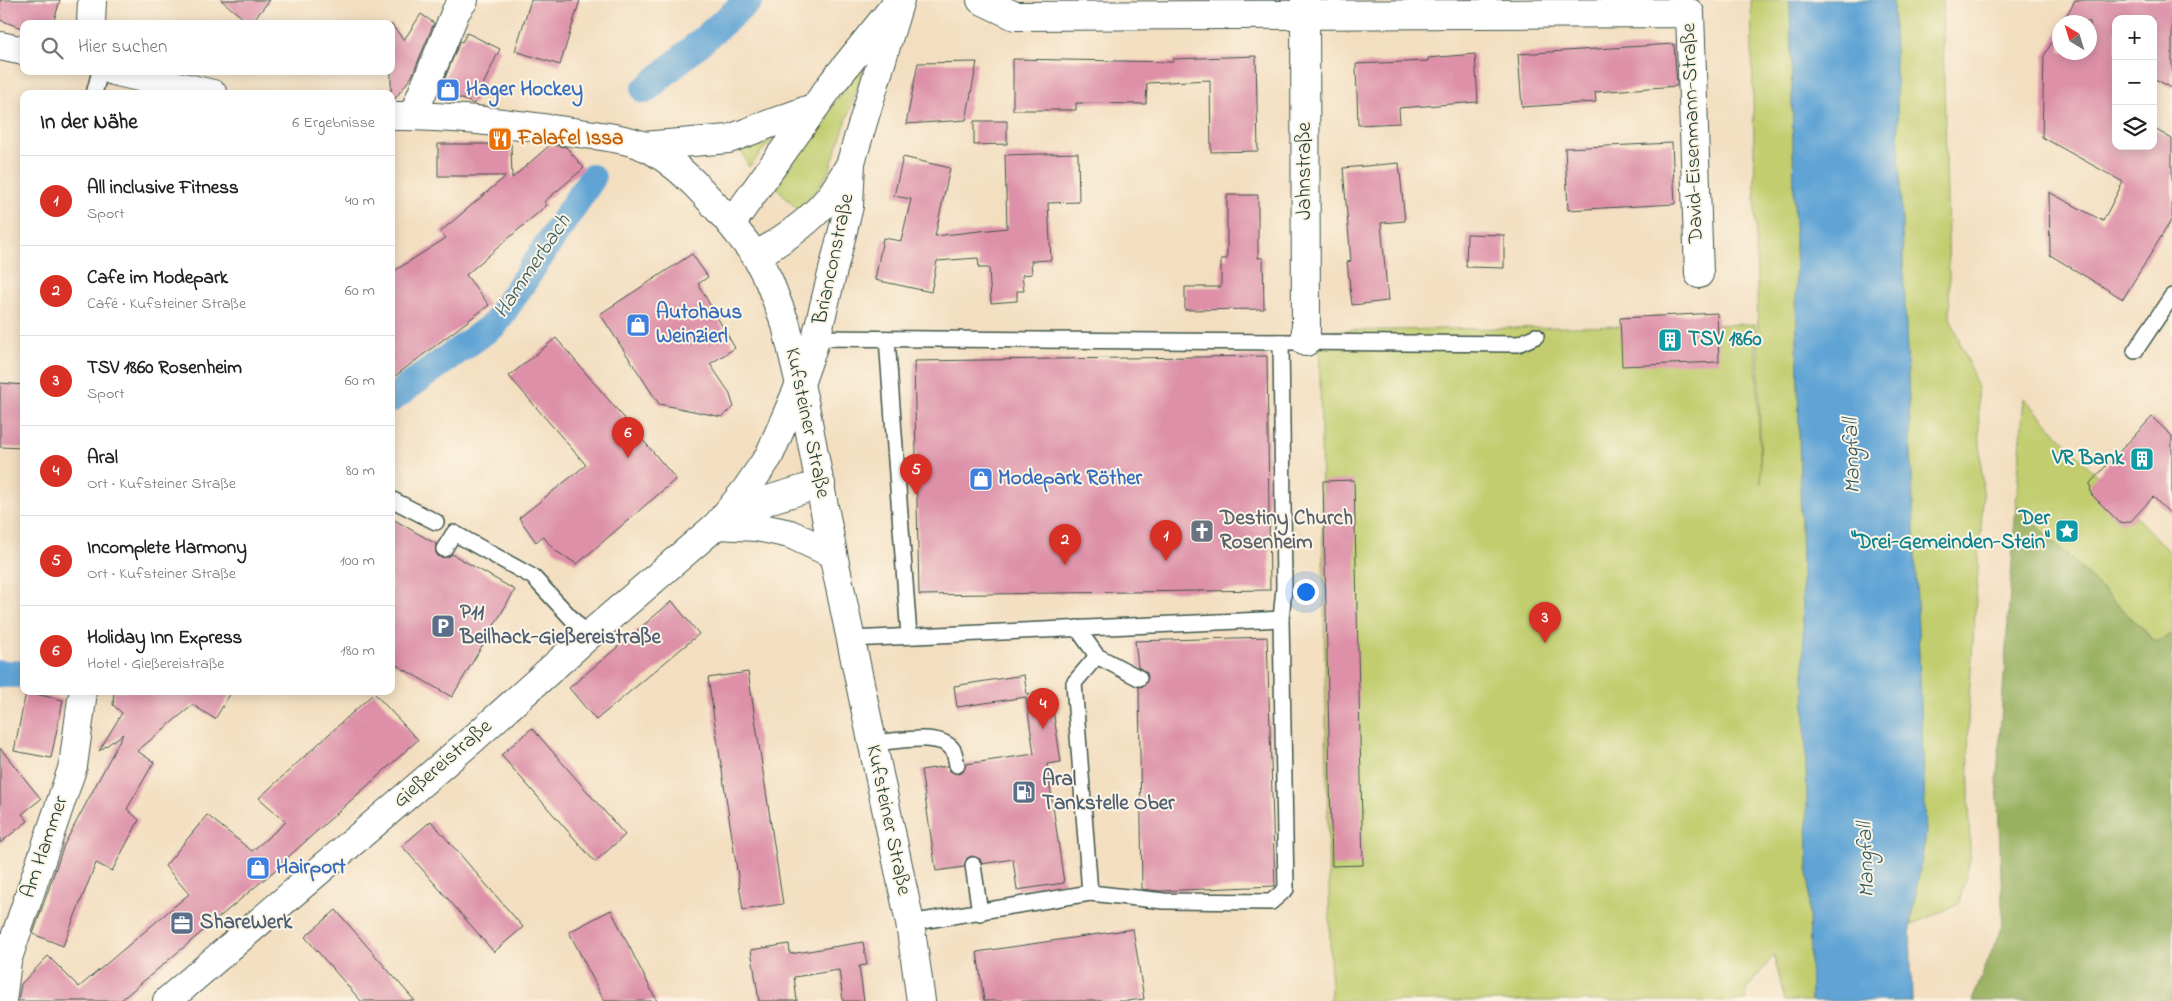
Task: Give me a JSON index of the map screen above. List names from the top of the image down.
{
  "streets": {
    "main road": [
      "David-Eisenmann-Straße",
      "Jahnstraße",
      "Brianconstraße",
      "Kufsteiner Straße",
      "Gießereistraße",
      "Am Hammer"
    ]
  },
  "crossings": [
    ["David-Eisenmann-Straße", "Jahnstraße"],
    ["Brianconstraße", "Kufsteiner Straße"],
    ["Brianconstraße", "Gießereistraße"],
    ["Kufsteiner Straße", "Gießereistraße"]
  ],
  "water": ["Hammerbach", "Mangfall"],
  "places": {
    "shop": [
      "Hager Hockey",
      "Autohaus Weinzierl",
      "Modepark Röther",
      "Hairport"
    ],
    "restaurant": ["Falafel Issa"],
    "building": ["TSV 1860", "VR Bank"],
    "church": ["Destiny Church Rosenheim"],
    "place": ["Der \"Drei-Gemeinden-Stein\""],
    "parking": ["P11 Beilhack-Gießereistraße"],
    "fuel station": ["Aral Tankstelle Ober"],
    "office": ["ShareWerk"]
  },
  "north": "top left",
  "page": {
    "map_buttons": ["+", "−"],
    "search": "Hier suchen",
    "heading": ["In der Nähe", "6 Ergebnisse"],
    "list": [
      {
        "mark": "1",
        "name": "All inclusive Fitness",
        "note": "Sport",
        "value": "40 m"
      },
      {
        "mark": "2",
        "name": "Cafe im Modepark",
        "note": "Café · Kufsteiner Straße",
        "value": "60 m"
      },
      {
        "mark": "3",
        "name": "TSV 1860 Rosenheim",
        "note": "Sport",
        "value": "60 m"
      },
      {
        "mark": "4",
        "name": "Aral",
        "note": "Ort · Kufsteiner Straße",
        "value": "80 m"
      },
      {
        "mark": "5",
        "name": "Incomplete Harmony",
        "note": "Ort · Kufsteiner Straße",
        "value": "100 m"
      },
      {
        "mark": "6",
        "name": "Holiday Inn Express",
        "note": "Hotel · Gießereistraße",
        "value": "180 m"
      }
    ],
    "pins": [
      "6",
      "5",
      "1",
      "2",
      "3",
      "4"
    ]
  }
}
